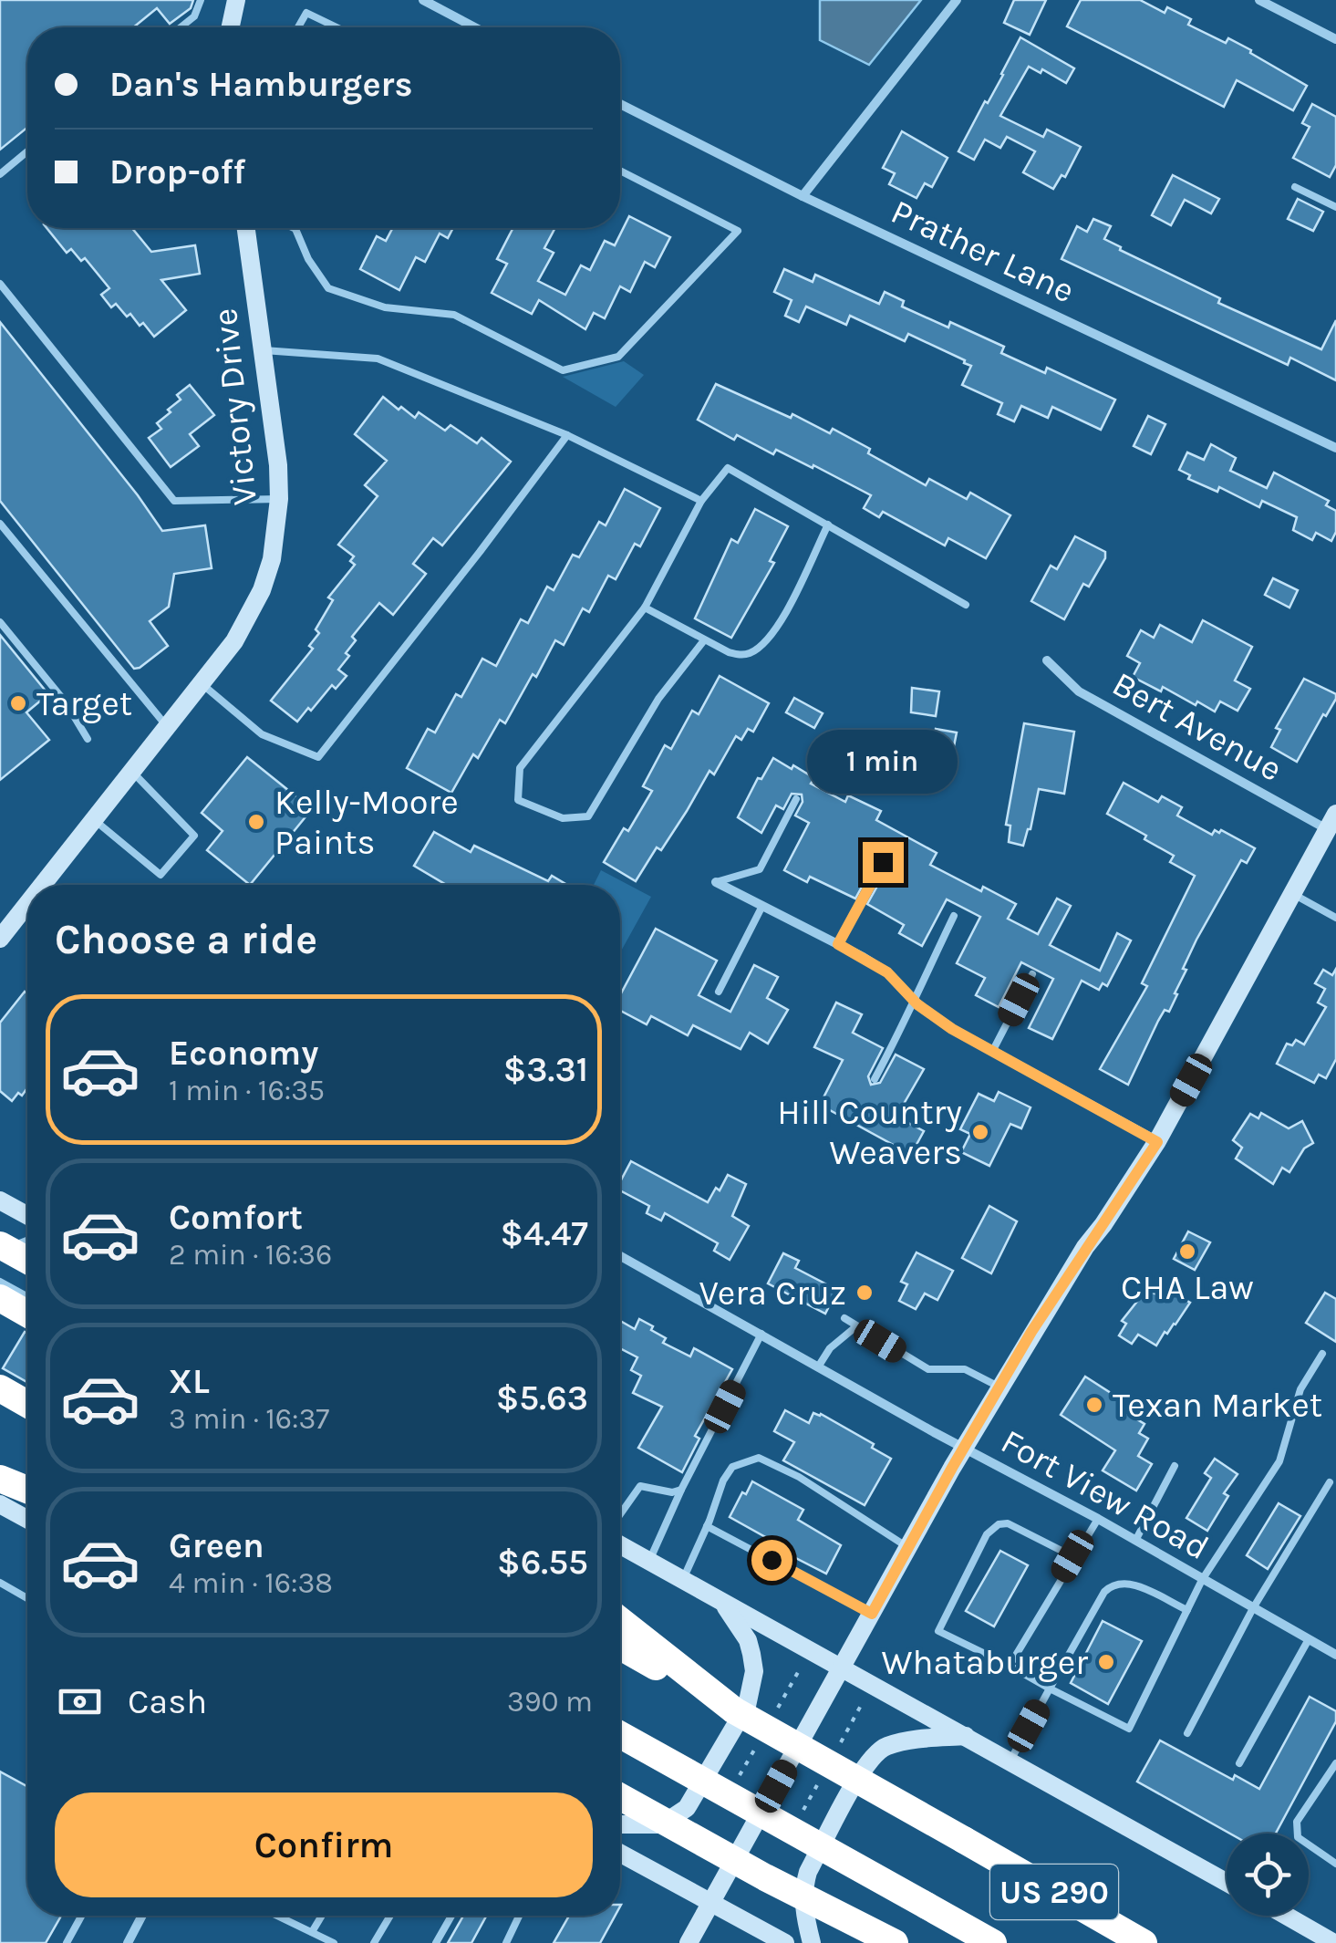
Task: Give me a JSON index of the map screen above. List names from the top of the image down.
{
  "streets": {
    "highway": ["US 290"],
    "main road": ["Victory Drive"],
    "street": ["Prather Lane", "Bert Avenue", "Fort View Road"]
  },
  "places": [
    "Target",
    "Kelly-Moore Paints",
    "Hill Country Weavers",
    "CHA Law",
    "Vera Cruz",
    "Texan Market",
    "Whataburger"
  ],
  "page": {
    "banner": ["Dan's Hamburgers", "Drop-off"],
    "bubble": "1 min",
    "heading": "Choose a ride",
    "list": [
      {
        "name": "Economy",
        "note": "1 min · 16:35",
        "value": "$3.31"
      },
      {
        "name": "Comfort",
        "note": "2 min · 16:36",
        "value": "$4.47"
      },
      {
        "name": "XL",
        "note": "3 min · 16:37",
        "value": "$5.63"
      },
      {
        "name": "Green",
        "note": "4 min · 16:38",
        "value": "$6.55"
      }
    ],
    "pay": ["Cash", "390 m"],
    "buttons": "Confirm"
  }
}
